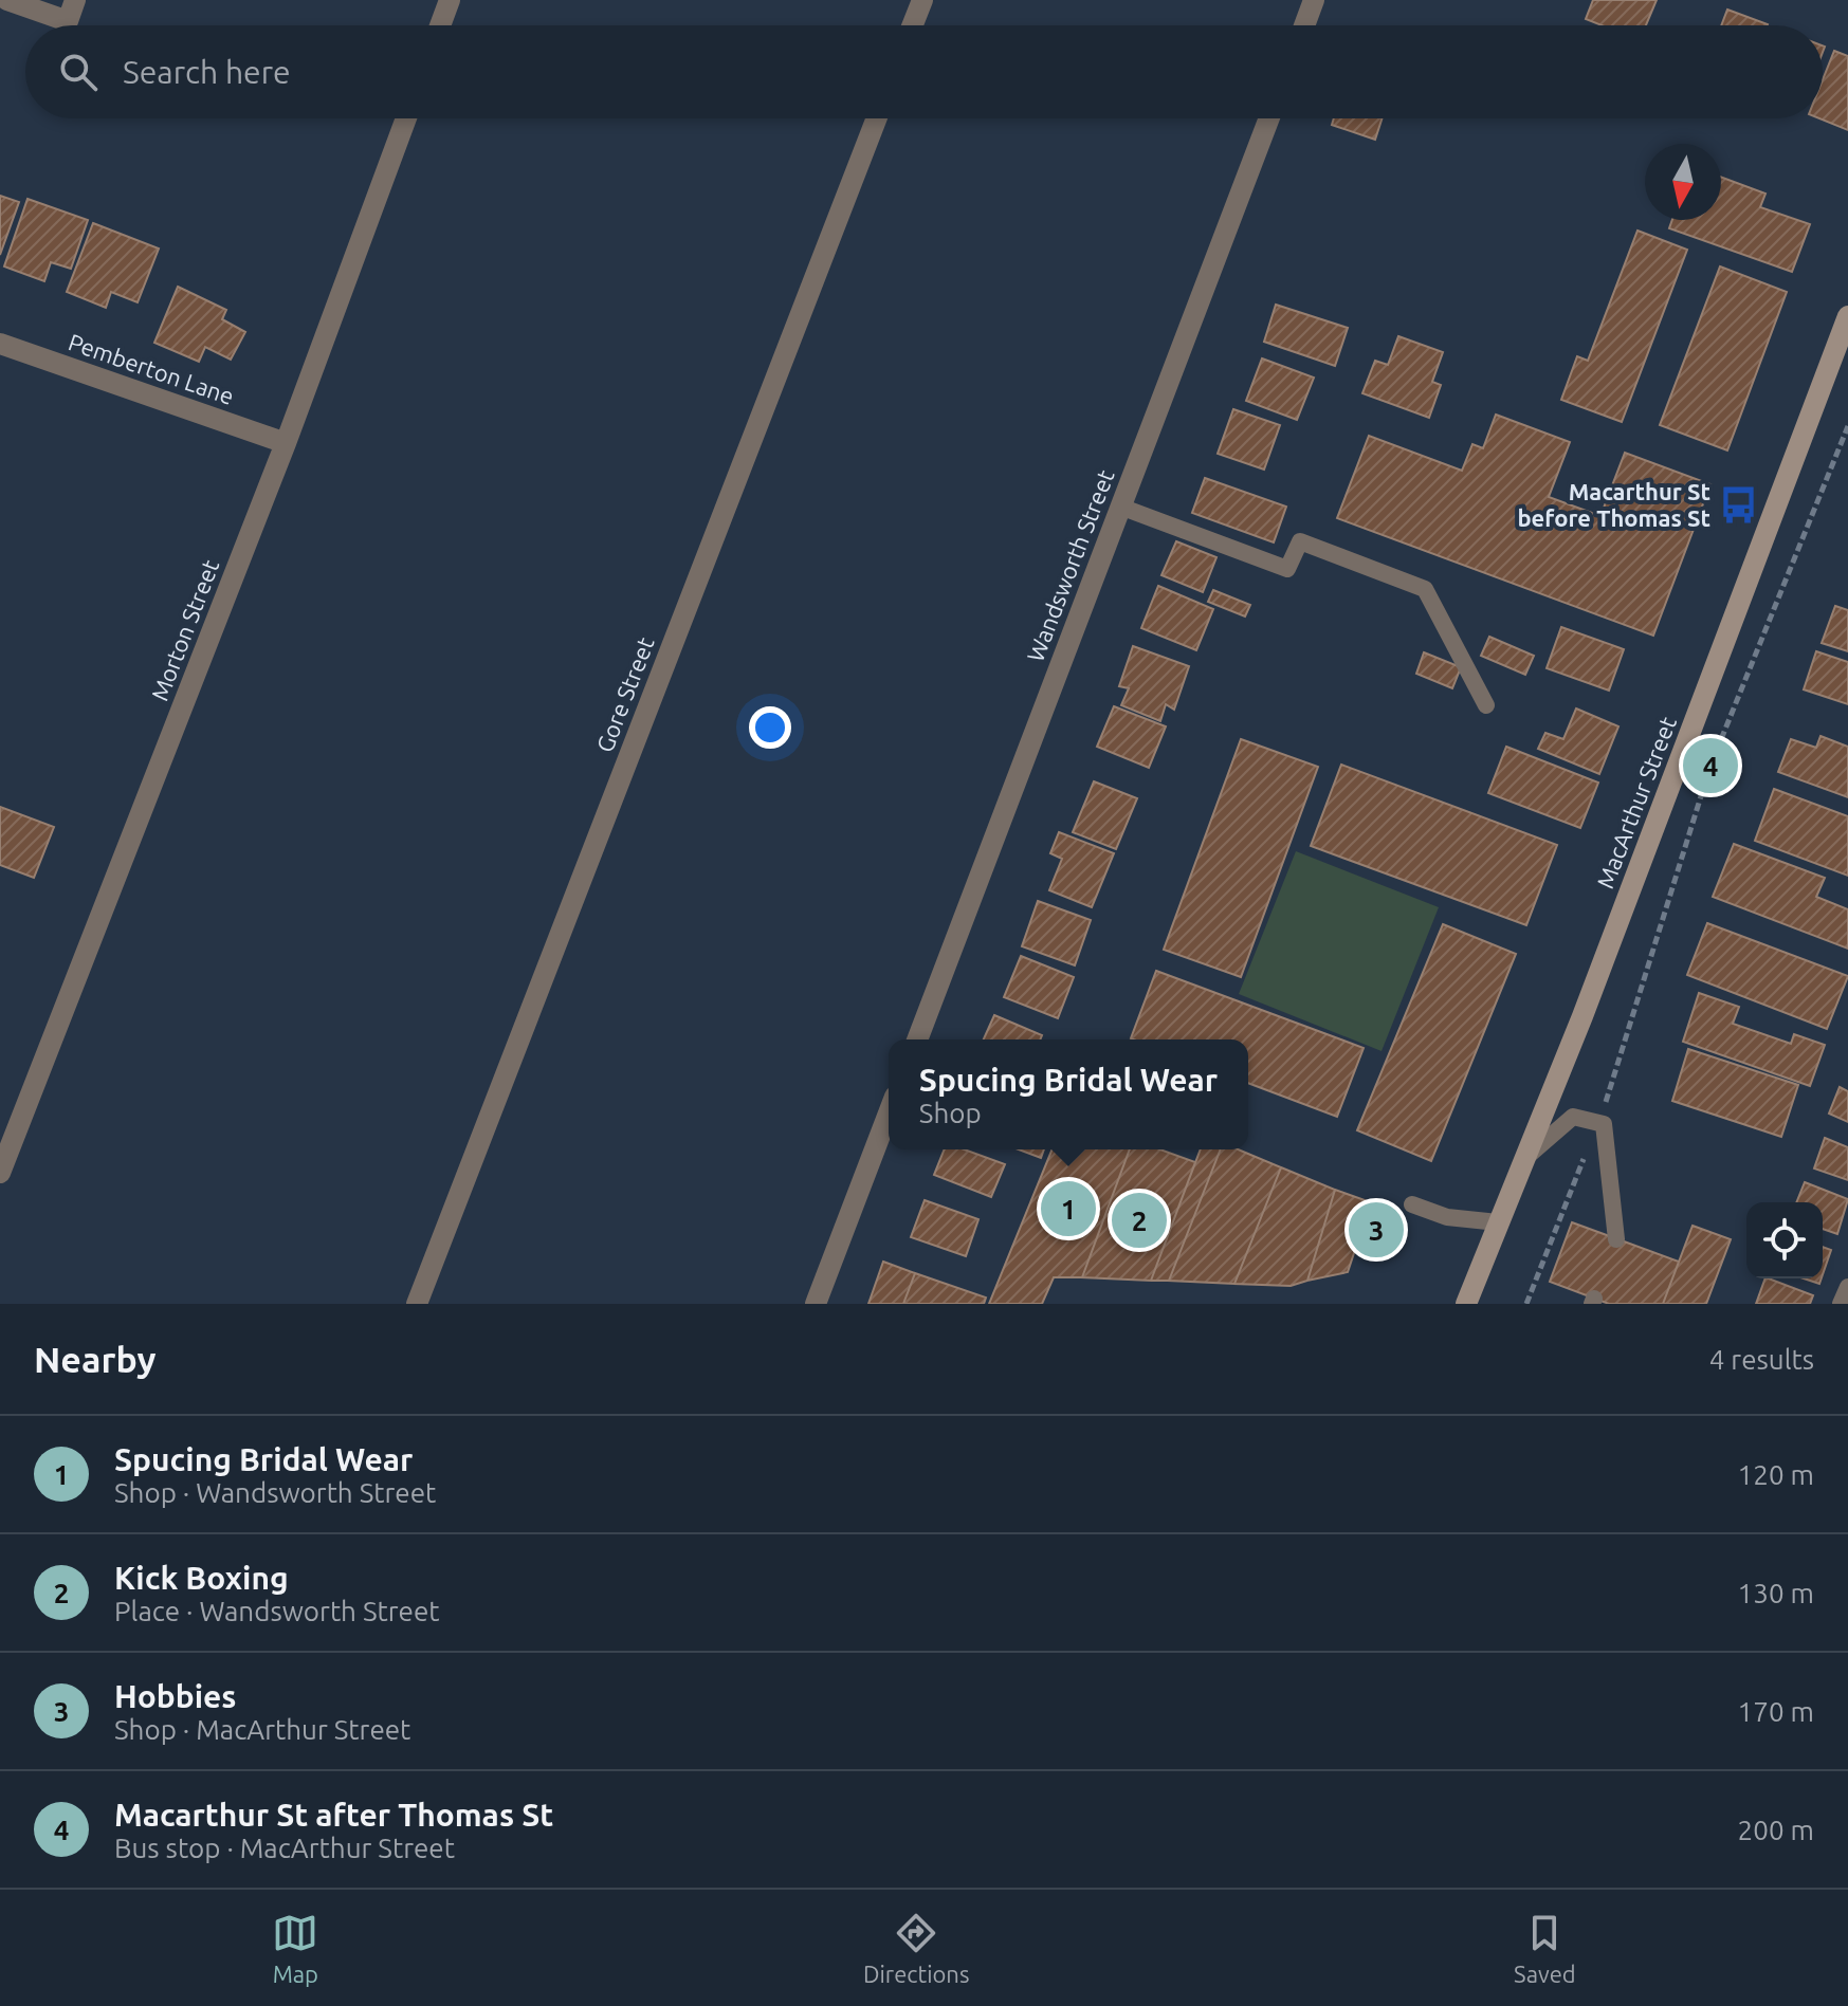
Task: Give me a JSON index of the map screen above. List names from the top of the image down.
{
  "streets": {
    "main road": ["MacArthur Street"],
    "street": [
      "Pemberton Lane",
      "Wandsworth Street",
      "Morton Street",
      "Gore Street"
    ]
  },
  "crossings": [
    ["Pemberton Lane", "Morton Street"]
  ],
  "places": {
    "bus stop": ["Macarthur St before Thomas St"]
  },
  "north": "bottom",
  "page": {
    "search": "Search here",
    "pins": [
      "4",
      "1",
      "2",
      "3"
    ],
    "popup": ["Spucing Bridal Wear", "Shop"],
    "heading": ["Nearby", "4 results"],
    "list": [
      {
        "mark": "1",
        "name": "Spucing Bridal Wear",
        "note": "Shop · Wandsworth Street",
        "value": "120 m"
      },
      {
        "mark": "2",
        "name": "Kick Boxing",
        "note": "Place · Wandsworth Street",
        "value": "130 m"
      },
      {
        "mark": "3",
        "name": "Hobbies",
        "note": "Shop · MacArthur Street",
        "value": "170 m"
      },
      {
        "mark": "4",
        "name": "Macarthur St after Thomas St",
        "note": "Bus stop · MacArthur Street",
        "value": "200 m"
      }
    ],
    "nav": ["Map", "Directions", "Saved"]
  }
}
